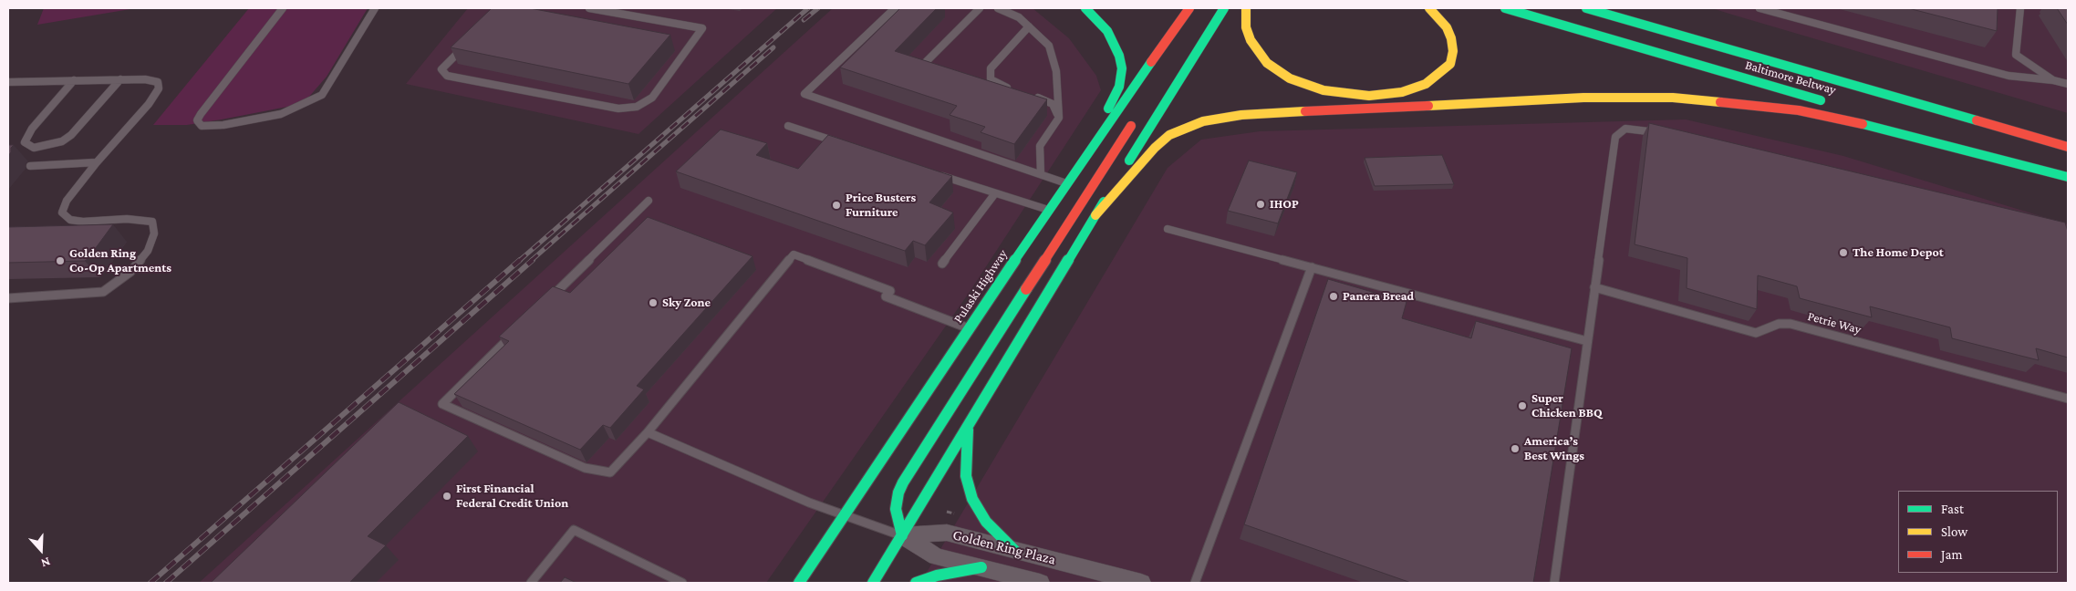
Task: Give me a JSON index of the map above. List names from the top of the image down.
{
  "streets": {
    "highway": ["Baltimore Beltway", "Pulaski Highway"],
    "street": ["Golden Ring Plaza"],
    "lane": ["Petrie Way"]
  },
  "places": [
    "IHOP",
    "Price Busters Furniture",
    "The Home Depot",
    "Golden Ring Co-Op Apartments",
    "Panera Bread",
    "Sky Zone",
    "Super Chicken BBQ",
    "America’s Best Wings",
    "First Financial Federal Credit Union"
  ],
  "legend": ["Fast", "Slow", "Jam"],
  "north": "bottom"
}
